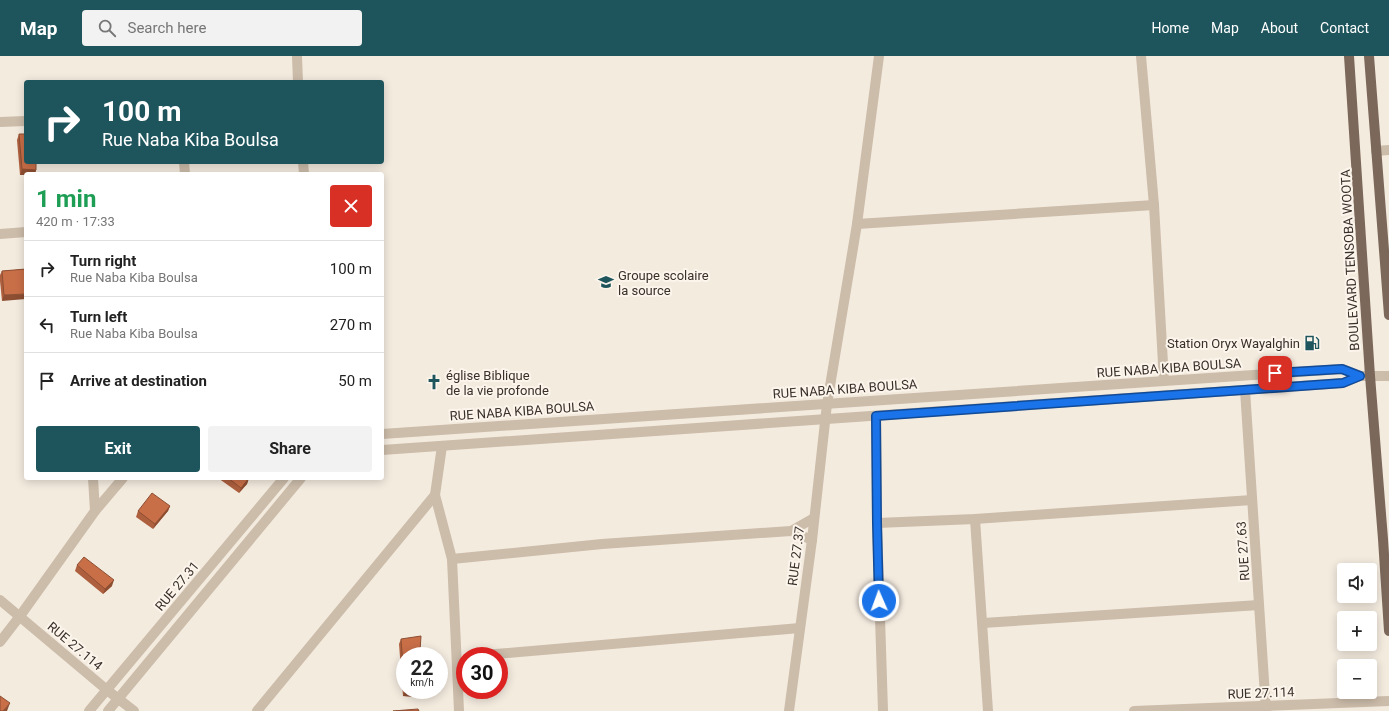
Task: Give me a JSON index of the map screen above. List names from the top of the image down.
{
  "streets": {
    "main road": ["BOULEVARD TENSOBA WOOTA"],
    "street": [
      "RUE NABA KIBA BOULSA",
      "RUE 27.63",
      "RUE 27.37",
      "RUE 27.31",
      "RUE 27.114"
    ]
  },
  "crossings": [
    ["BOULEVARD TENSOBA WOOTA", "RUE NABA KIBA BOULSA"],
    ["RUE NABA KIBA BOULSA", "RUE 27.63"],
    ["RUE NABA KIBA BOULSA", "RUE 27.37"],
    ["RUE 27.63", "RUE 27.114"],
    ["RUE 27.31", "RUE 27.114"]
  ],
  "places": {
    "school or university": ["Groupe scolaire la source"],
    "fuel station": ["Station Oryx Wayalghin"],
    "church": ["église Biblique de la vie profonde"]
  },
  "page": {
    "header": "Map",
    "search": "Search here",
    "nav": [
      "Home",
      "Map",
      "About",
      "Contact"
    ],
    "turn": ["100 m", "Rue Naba Kiba Boulsa"],
    "heading": ["1 min", "420 m · 17:33"],
    "list": [
      {
        "name": "Turn right",
        "note": "Rue Naba Kiba Boulsa",
        "value": "100 m"
      },
      {
        "name": "Turn left",
        "note": "Rue Naba Kiba Boulsa",
        "value": "270 m"
      },
      {
        "name": "Arrive at destination",
        "value": "50 m"
      }
    ],
    "buttons": ["Exit", "Share"],
    "map_buttons": ["+", "−"],
    "speed": "22 km/h",
    "limit": "30"
  }
}
